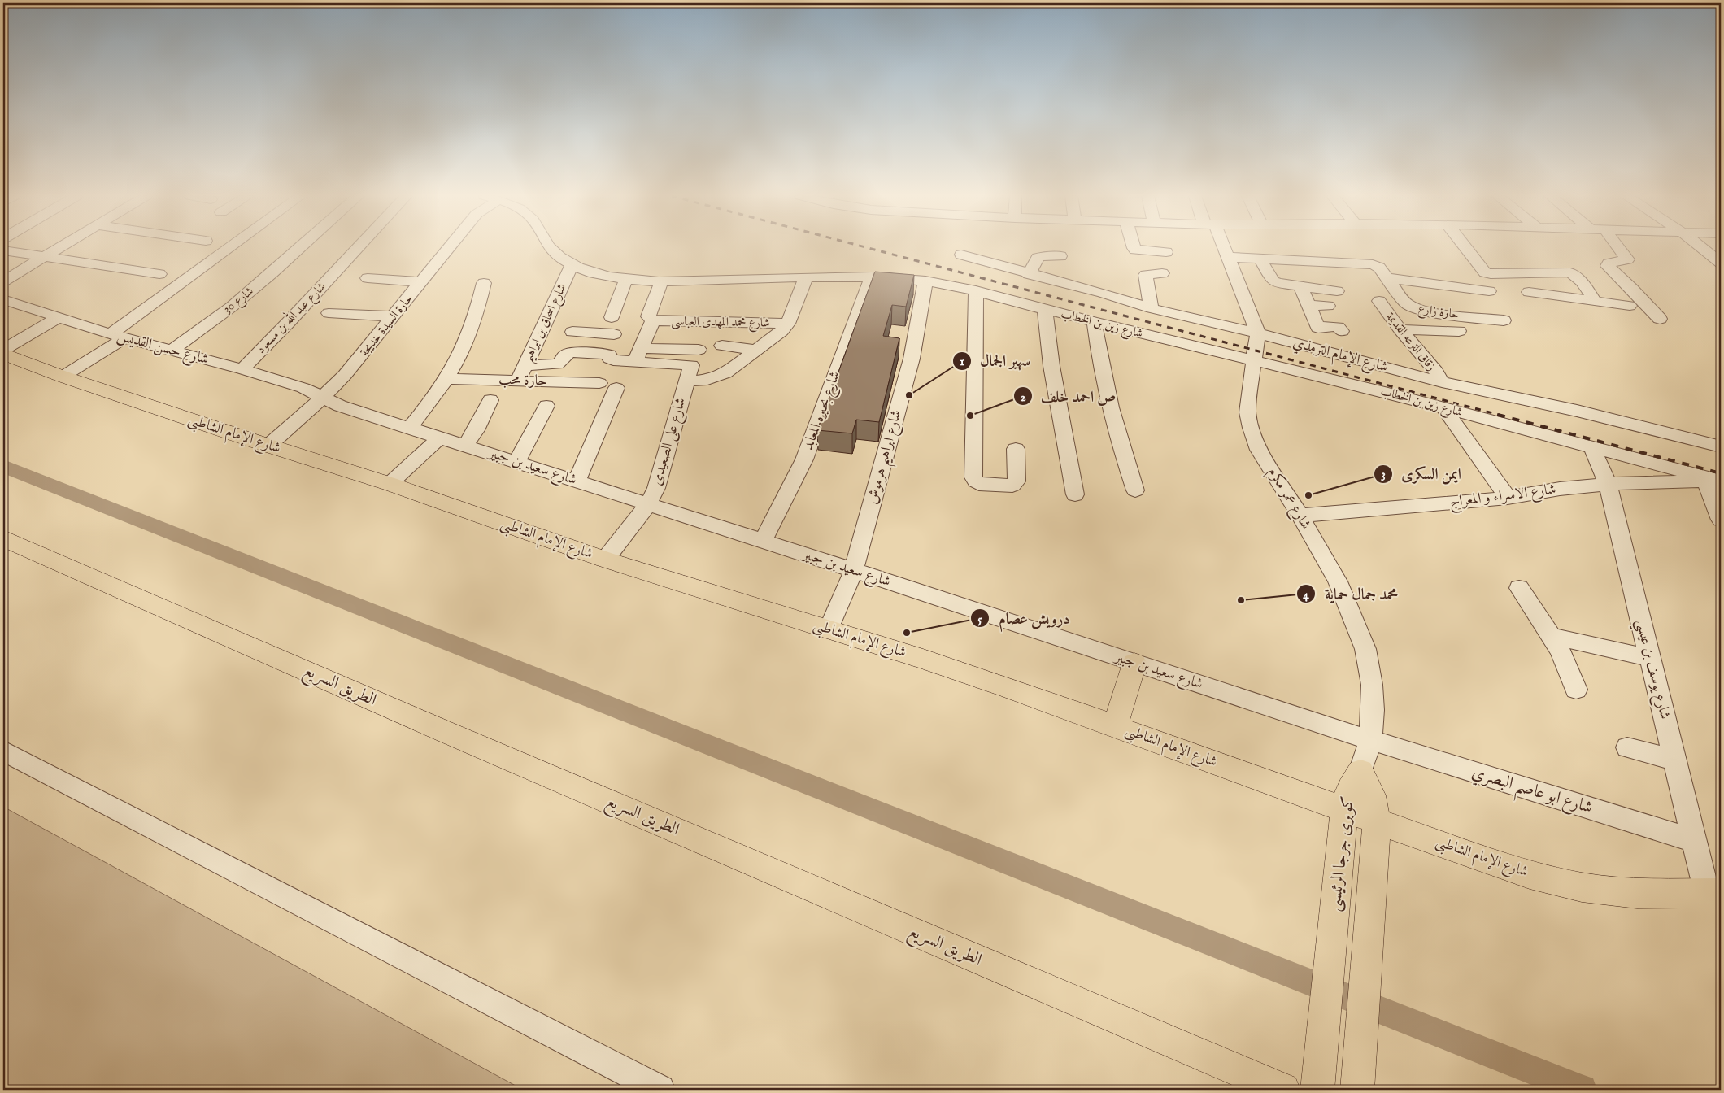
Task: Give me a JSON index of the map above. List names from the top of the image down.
{
  "streets": {
    "main road": ["شارع الإمام الشاطبى", "الطريق السريع", "كوبرى جرجا الرئيسى"],
    "street": [
      "شارع 30",
      "حارة زارع",
      "شارع عبد الله بن مسعود",
      "شارع محمد المهدى العباسى",
      "شارع اسحاق بن ابراهيم",
      "شارع زين بن الخطاب",
      "حارة السيدة خديجة",
      "زقاق الترعه القديمة",
      "شارع حسن القديس",
      "شارع الإمام الترمذي",
      "حارة محب",
      "شارع بحيره المعابد",
      "شارع على الصعيدى",
      "شارع ابراهيم هرموش",
      "شارع سعيد بن جبير",
      "شارع الاسراء و المعراج",
      "شارع عمر مكرم",
      "شارع يوسف بن عيسي",
      "شارع ابو عاصم البصري"
    ]
  },
  "crossings": [
    ["شارع 30", "شارع حسن القديس"],
    ["حارة زارع", "شارع عمر مكرم"],
    ["شارع عبد الله بن مسعود", "شارع حسن القديس"],
    ["شارع اسحاق بن ابراهيم", "شارع زين بن الخطاب"],
    ["شارع اسحاق بن ابراهيم", "حارة محب"],
    ["شارع زين بن الخطاب", "شارع بحيره المعابد"],
    ["شارع زين بن الخطاب", "شارع ابراهيم هرموش"],
    ["شارع زين بن الخطاب", "شارع الاسراء و المعراج"],
    ["شارع زين بن الخطاب", "شارع عمر مكرم"],
    ["شارع زين بن الخطاب", "شارع يوسف بن عيسي"],
    ["حارة السيدة خديجة", "شارع حسن القديس"],
    ["حارة السيدة خديجة", "شارع الإمام الشاطبى"],
    ["حارة السيدة خديجة", "شارع سعيد بن جبير"],
    ["زقاق الترعه القديمة", "شارع الإمام الترمذي"],
    ["شارع حسن القديس", "شارع سعيد بن جبير"],
    ["شارع الإمام الترمذي", "شارع عمر مكرم"],
    ["شارع بحيره المعابد", "شارع سعيد بن جبير"],
    ["شارع الإمام الشاطبى", "شارع على الصعيدى"],
    ["شارع الإمام الشاطبى", "شارع ابراهيم هرموش"],
    ["شارع الإمام الشاطبى", "شارع يوسف بن عيسي"],
    ["شارع الإمام الشاطبى", "كوبرى جرجا الرئيسى"],
    ["شارع على الصعيدى", "شارع سعيد بن جبير"],
    ["شارع ابراهيم هرموش", "شارع سعيد بن جبير"],
    ["شارع سعيد بن جبير", "شارع عمر مكرم"],
    ["شارع سعيد بن جبير", "شارع ابو عاصم البصري"],
    ["شارع الاسراء و المعراج", "شارع عمر مكرم"],
    ["شارع الاسراء و المعراج", "شارع يوسف بن عيسي"],
    ["شارع عمر مكرم", "شارع ابو عاصم البصري"],
    ["شارع عمر مكرم", "كوبرى جرجا الرئيسى"],
    ["شارع يوسف بن عيسي", "شارع ابو عاصم البصري"]
  ],
  "places": [
    "سهير الجمال",
    "ص احمد خلف",
    "ايمن السكرى",
    "محمد جمال حماية",
    "درويش عصام"
  ]
}
